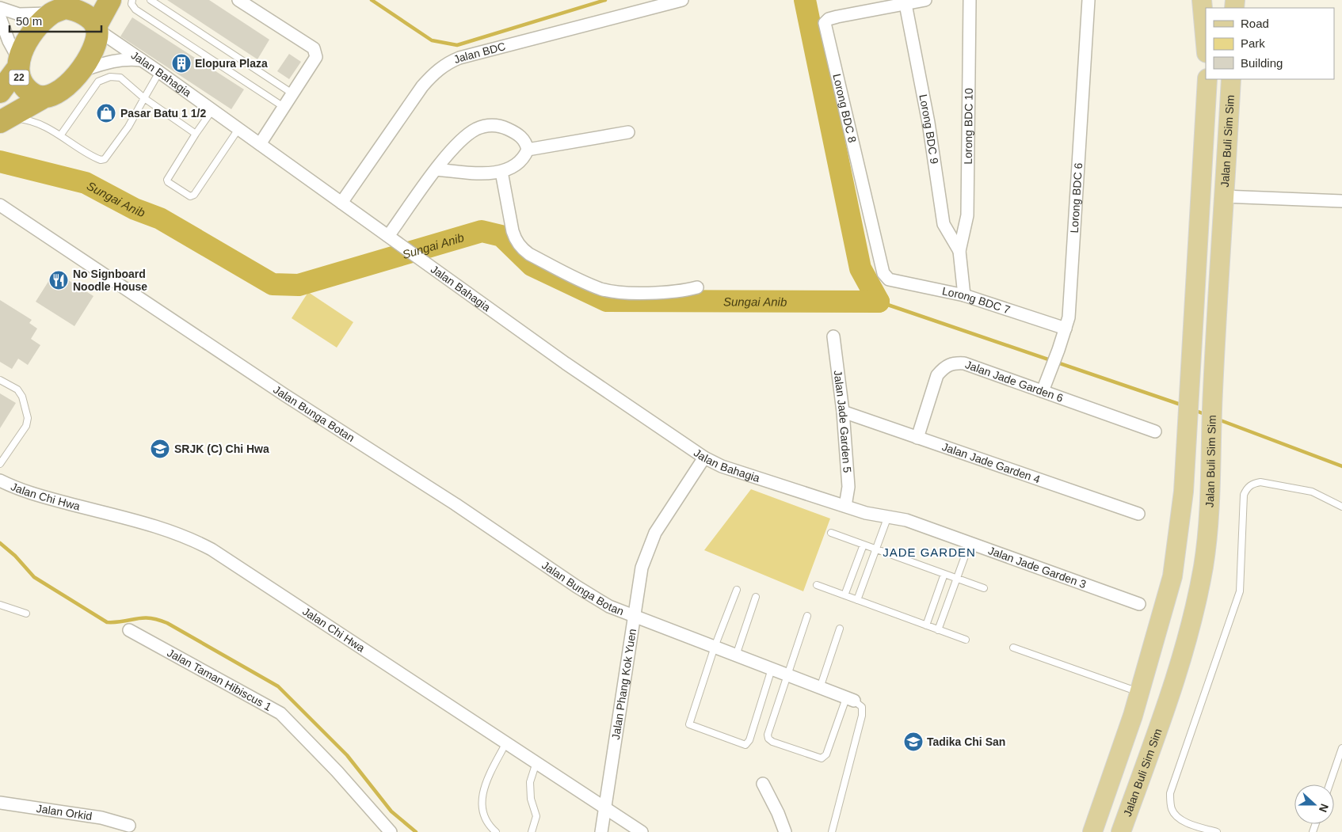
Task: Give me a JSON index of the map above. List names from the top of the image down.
{
  "streets": {
    "highway": ["22"],
    "main road": ["Jalan Buli Sim Sim"],
    "street": [
      "Jalan BDC",
      "Jalan Bahagia",
      "Lorong BDC 8",
      "Lorong BDC 10",
      "Lorong BDC 9",
      "Lorong BDC 6",
      "Lorong BDC 7",
      "Jalan Jade Garden 6",
      "Jalan Bunga Botan",
      "Jalan Jade Garden 5",
      "Jalan Jade Garden 4",
      "Jalan Chi Hwa",
      "Jalan Jade Garden 3",
      "Jalan Taman Hibiscus 1",
      "Jalan Phang Kok Yuen",
      "Jalan Orkid"
    ]
  },
  "crossings": [
    ["Jalan BDC", "Jalan Bahagia"],
    ["Jalan Bahagia", "22"],
    ["Jalan Bahagia", "Jalan Jade Garden 5"],
    ["Jalan Bahagia", "Jalan Jade Garden 3"],
    ["Jalan Bahagia", "Jalan Phang Kok Yuen"],
    ["Lorong BDC 8", "Lorong BDC 9"],
    ["Lorong BDC 8", "Lorong BDC 7"],
    ["Lorong BDC 10", "Lorong BDC 9"],
    ["Lorong BDC 6", "Lorong BDC 7"],
    ["Lorong BDC 6", "Jalan Jade Garden 6"],
    ["Jalan Jade Garden 6", "Jalan Jade Garden 4"],
    ["Jalan Bunga Botan", "Jalan Phang Kok Yuen"],
    ["Jalan Jade Garden 5", "Jalan Jade Garden 4"],
    ["Jalan Jade Garden 5", "Jalan Jade Garden 3"],
    ["Jalan Chi Hwa", "Jalan Phang Kok Yuen"]
  ],
  "districts": ["JADE GARDEN"],
  "water": ["Sungai Anib"],
  "places": {
    "building": ["Elopura Plaza"],
    "shop": ["Pasar Batu 1 1/2"],
    "restaurant": ["No Signboard Noodle House"],
    "school or university": ["SRJK (C) Chi Hwa", "Tadika Chi San"]
  },
  "legend": ["Road", "Park", "Building"],
  "scale_bar": "50 m",
  "north": "right"
}
